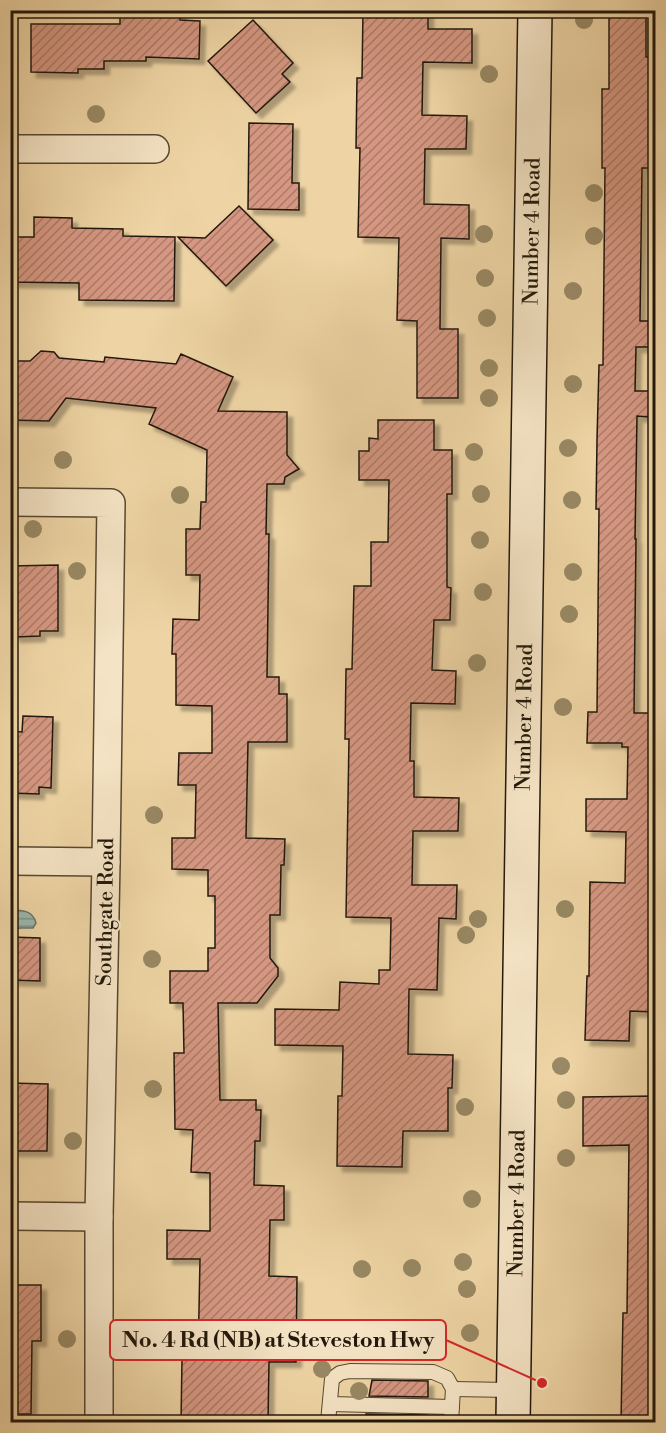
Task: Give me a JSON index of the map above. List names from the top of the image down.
{
  "streets": {
    "main road": ["Number 4 Road"],
    "street": ["Southgate Road"]
  },
  "places": ["No. 4 Rd (NB) at Steveston Hwy"]
}
